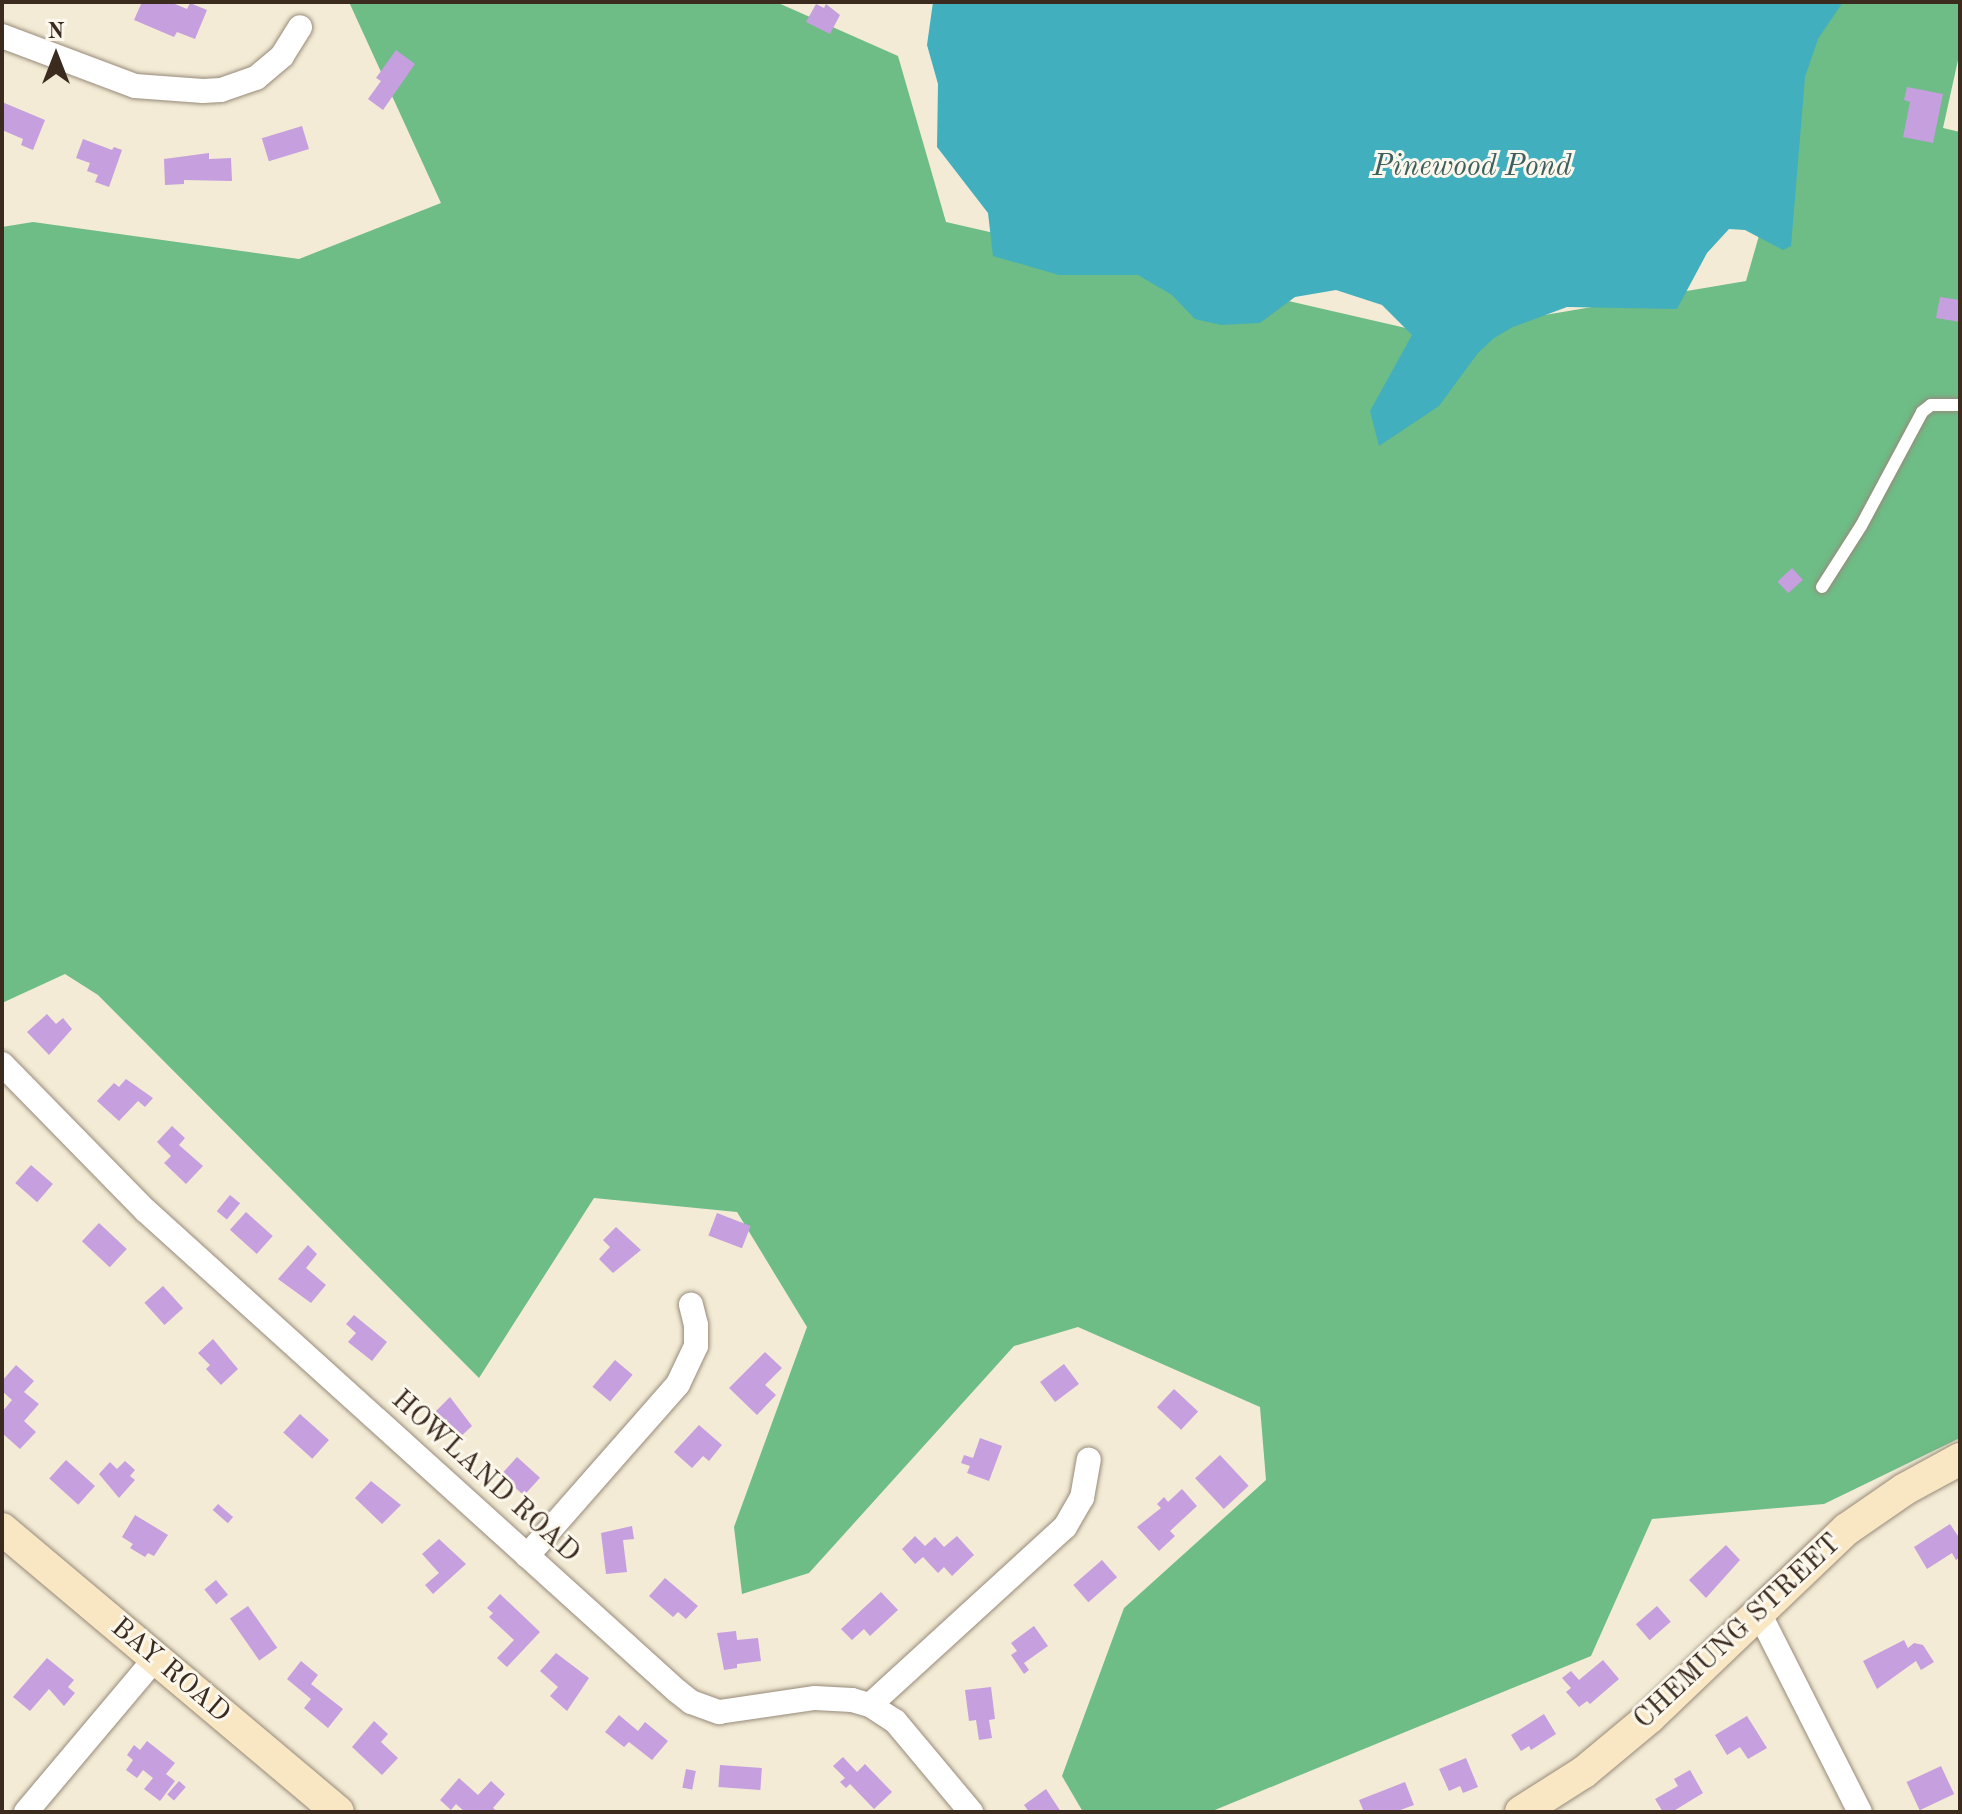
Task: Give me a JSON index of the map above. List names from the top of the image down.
{
  "streets": {
    "street": ["HOWLAND ROAD", "CHEMUNG STREET", "BAY ROAD"]
  },
  "water": ["Pinewood Pond"],
  "north": "top"
}
